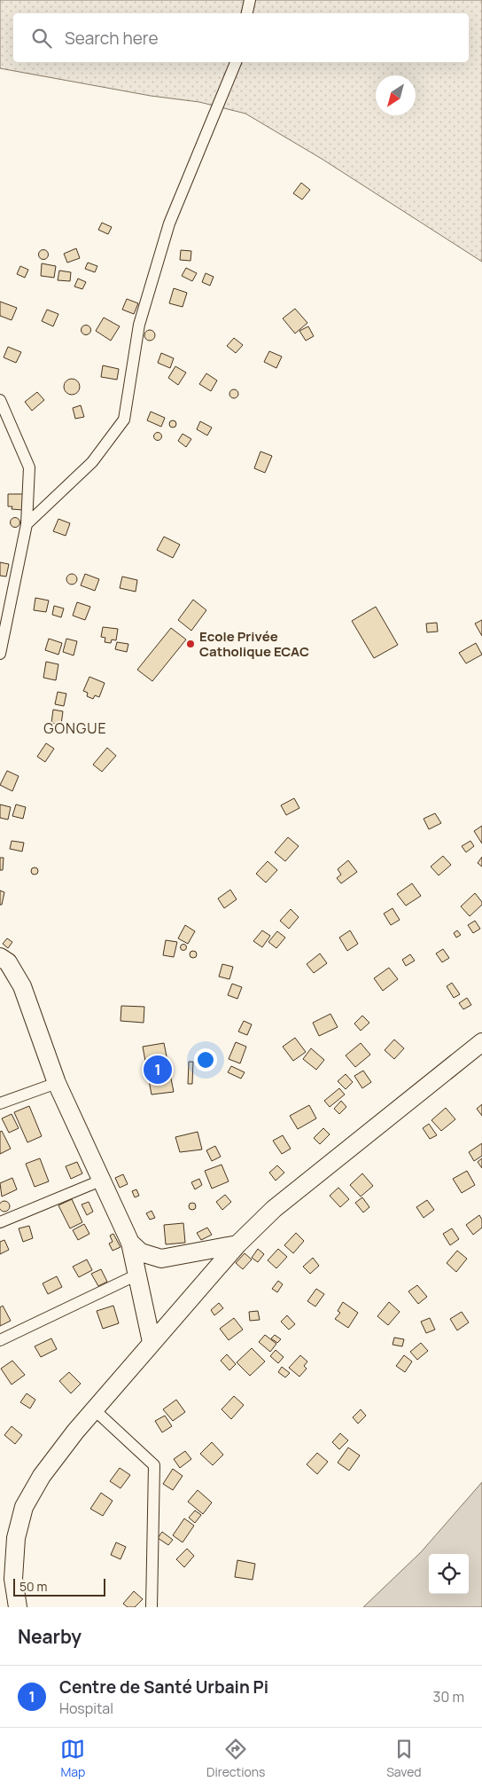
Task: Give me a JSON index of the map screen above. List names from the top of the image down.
{
  "districts": ["GONGUE"],
  "places": ["Ecole Privée Catholique ECAC"],
  "scale_bar": "50 m",
  "north": "bottom left",
  "page": {
    "search": "Search here",
    "pins": "1",
    "scale": "50 m",
    "heading": "Nearby",
    "list": [
      {
        "mark": "1",
        "name": "Centre de Santé Urbain Pi",
        "note": "Hospital",
        "value": "30 m"
      }
    ],
    "nav": ["Map", "Directions", "Saved"]
  }
}
